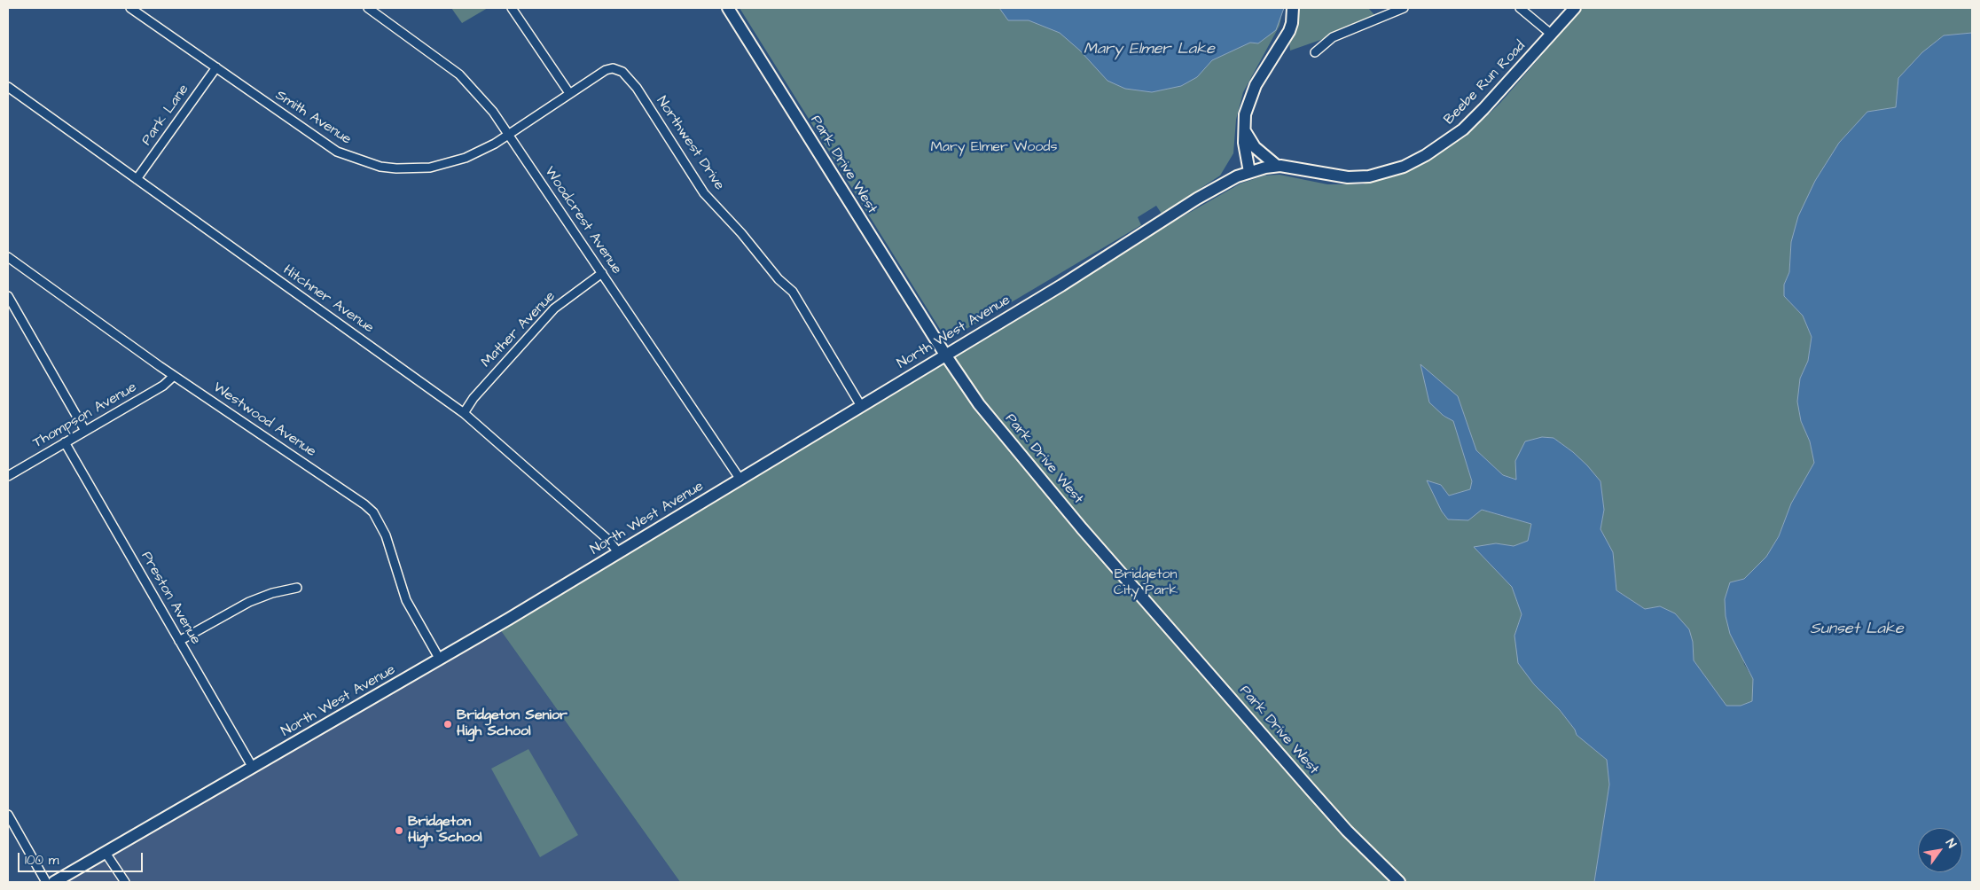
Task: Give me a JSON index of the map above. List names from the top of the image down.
{
  "streets": {
    "main road": ["Beebe Run Road", "Park Drive West", "North West Avenue"],
    "street": [
      "Park Lane",
      "Smith Avenue",
      "Northwest Drive",
      "Woodcrest Avenue",
      "Hitchner Avenue",
      "Mather Avenue",
      "Thompson Avenue",
      "Westwood Avenue",
      "Preston Avenue"
    ]
  },
  "crossings": [
    ["Beebe Run Road", "North West Avenue"],
    ["Park Lane", "Smith Avenue"],
    ["Park Lane", "Hitchner Avenue"],
    ["Smith Avenue", "Northwest Drive"],
    ["Smith Avenue", "Woodcrest Avenue"],
    ["Northwest Drive", "North West Avenue"],
    ["Park Drive West", "North West Avenue"],
    ["Woodcrest Avenue", "Mather Avenue"],
    ["Woodcrest Avenue", "North West Avenue"],
    ["Hitchner Avenue", "Mather Avenue"],
    ["Hitchner Avenue", "North West Avenue"],
    ["North West Avenue", "Westwood Avenue"],
    ["North West Avenue", "Preston Avenue"],
    ["Thompson Avenue", "Westwood Avenue"],
    ["Thompson Avenue", "Preston Avenue"]
  ],
  "water": ["Mary Elmer Lake", "Sunset Lake"],
  "parks": ["Mary Elmer Woods", "Bridgeton City Park"],
  "places": ["Bridgeton Senior High School", "Bridgeton High School"],
  "scale_bar": "100 m",
  "north": "top right"
}
